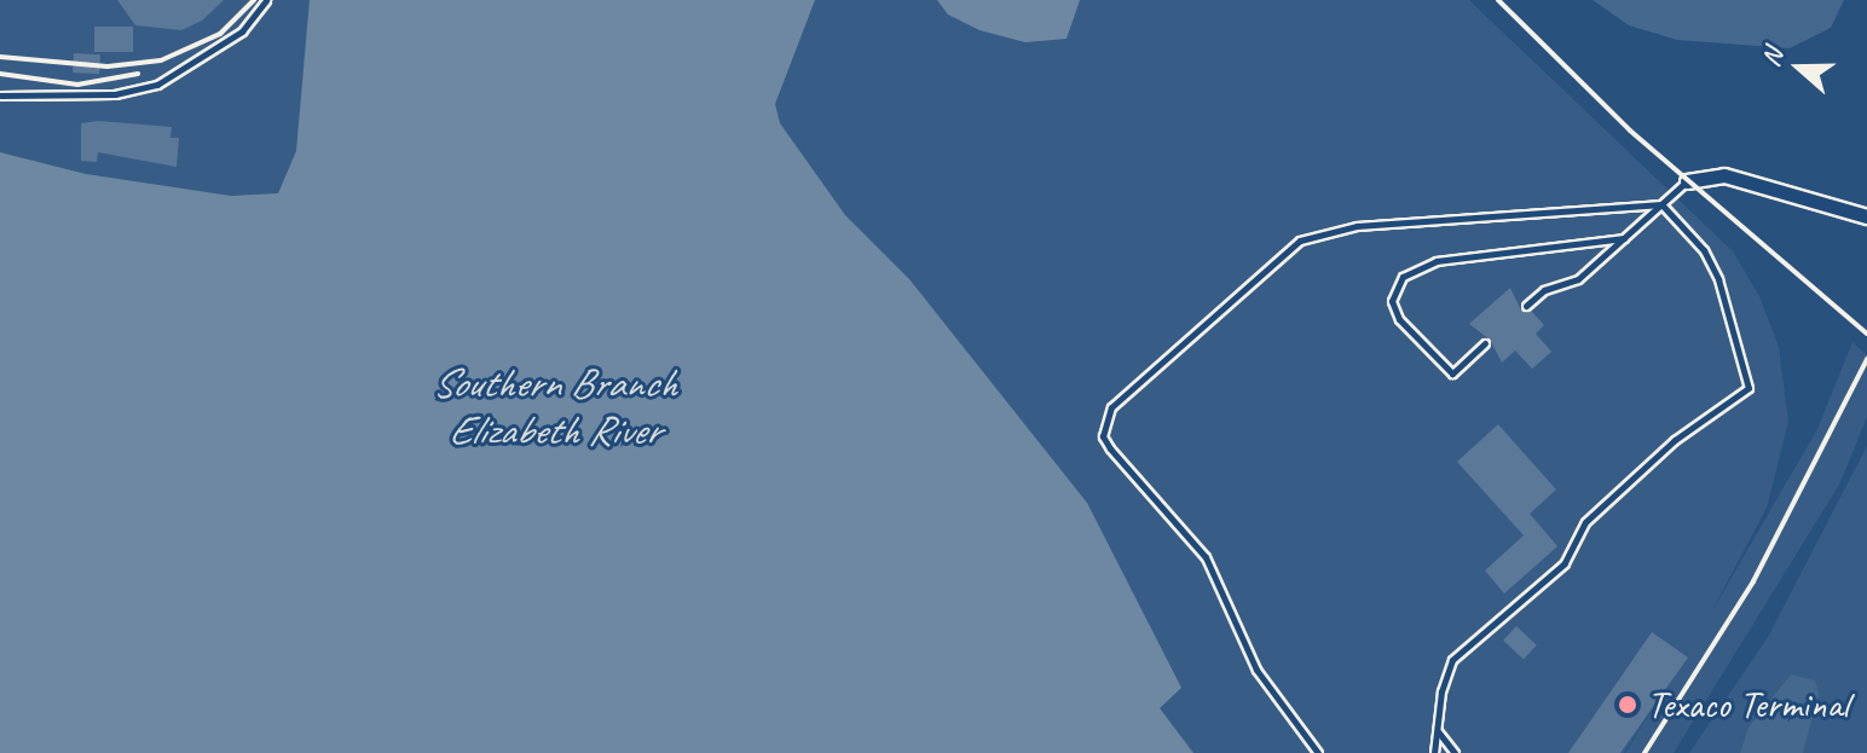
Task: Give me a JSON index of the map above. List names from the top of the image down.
{
  "water": ["Southern Branch Elizabeth River"],
  "places": ["Texaco Terminal"],
  "north": "left"
}
